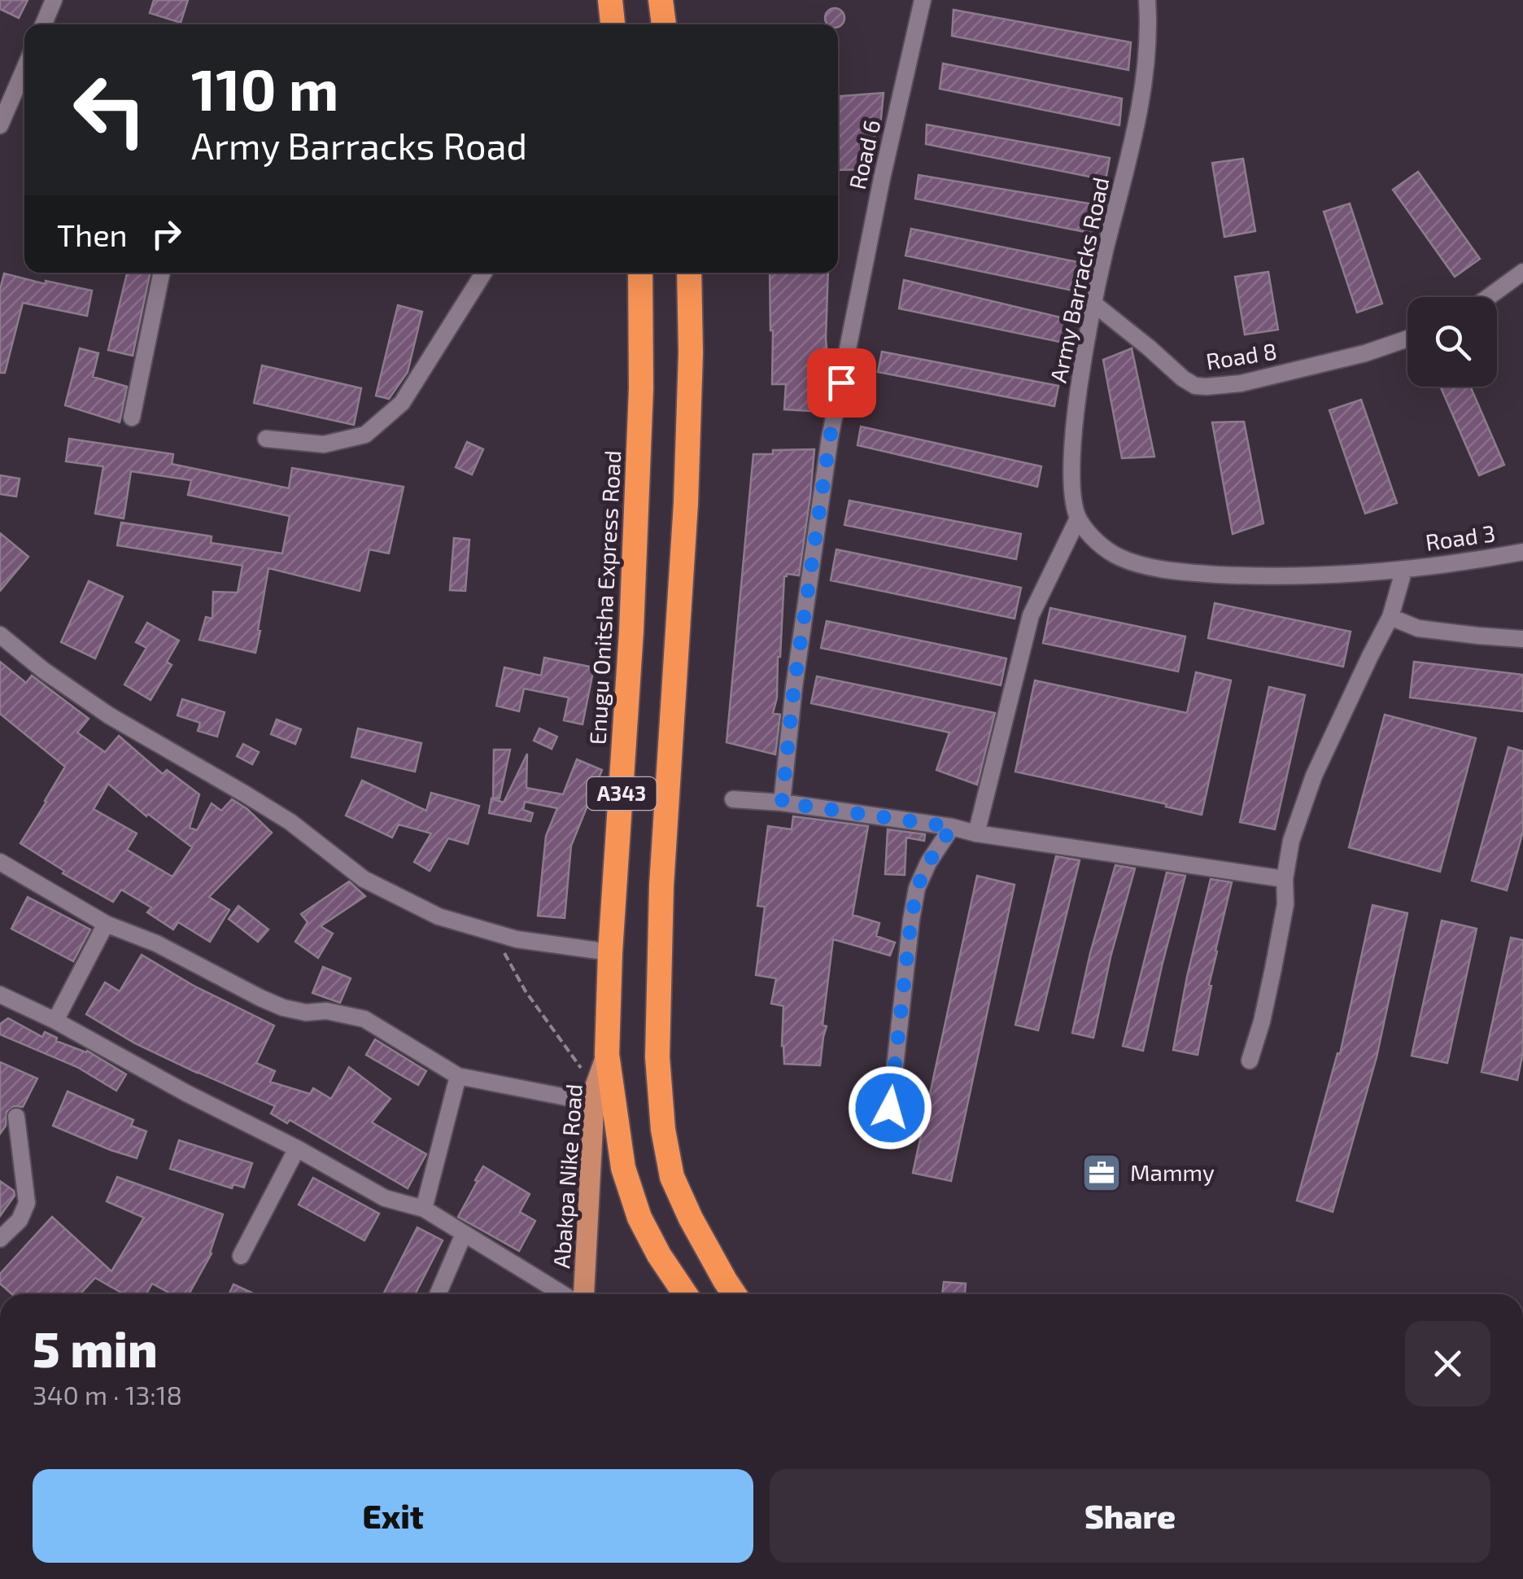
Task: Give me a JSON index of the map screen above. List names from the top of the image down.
{
  "streets": {
    "highway": ["Enugu Onitsha Express Road", "A343"],
    "main road": ["Abakpa Nike Road"],
    "street": [
      "Road 6",
      "Army Barracks Road",
      "Road 8",
      "Road 3"
    ]
  },
  "crossings": [
    ["Army Barracks Road", "Road 8"],
    ["Enugu Onitsha Express Road", "Abakpa Nike Road"]
  ],
  "places": {
    "office": ["Mammy"]
  },
  "page": {
    "turn": ["110 m", "Army Barracks Road"],
    "then": "Then",
    "heading": ["5 min", "340 m · 13:18"],
    "buttons": ["Exit", "Share"]
  }
}
